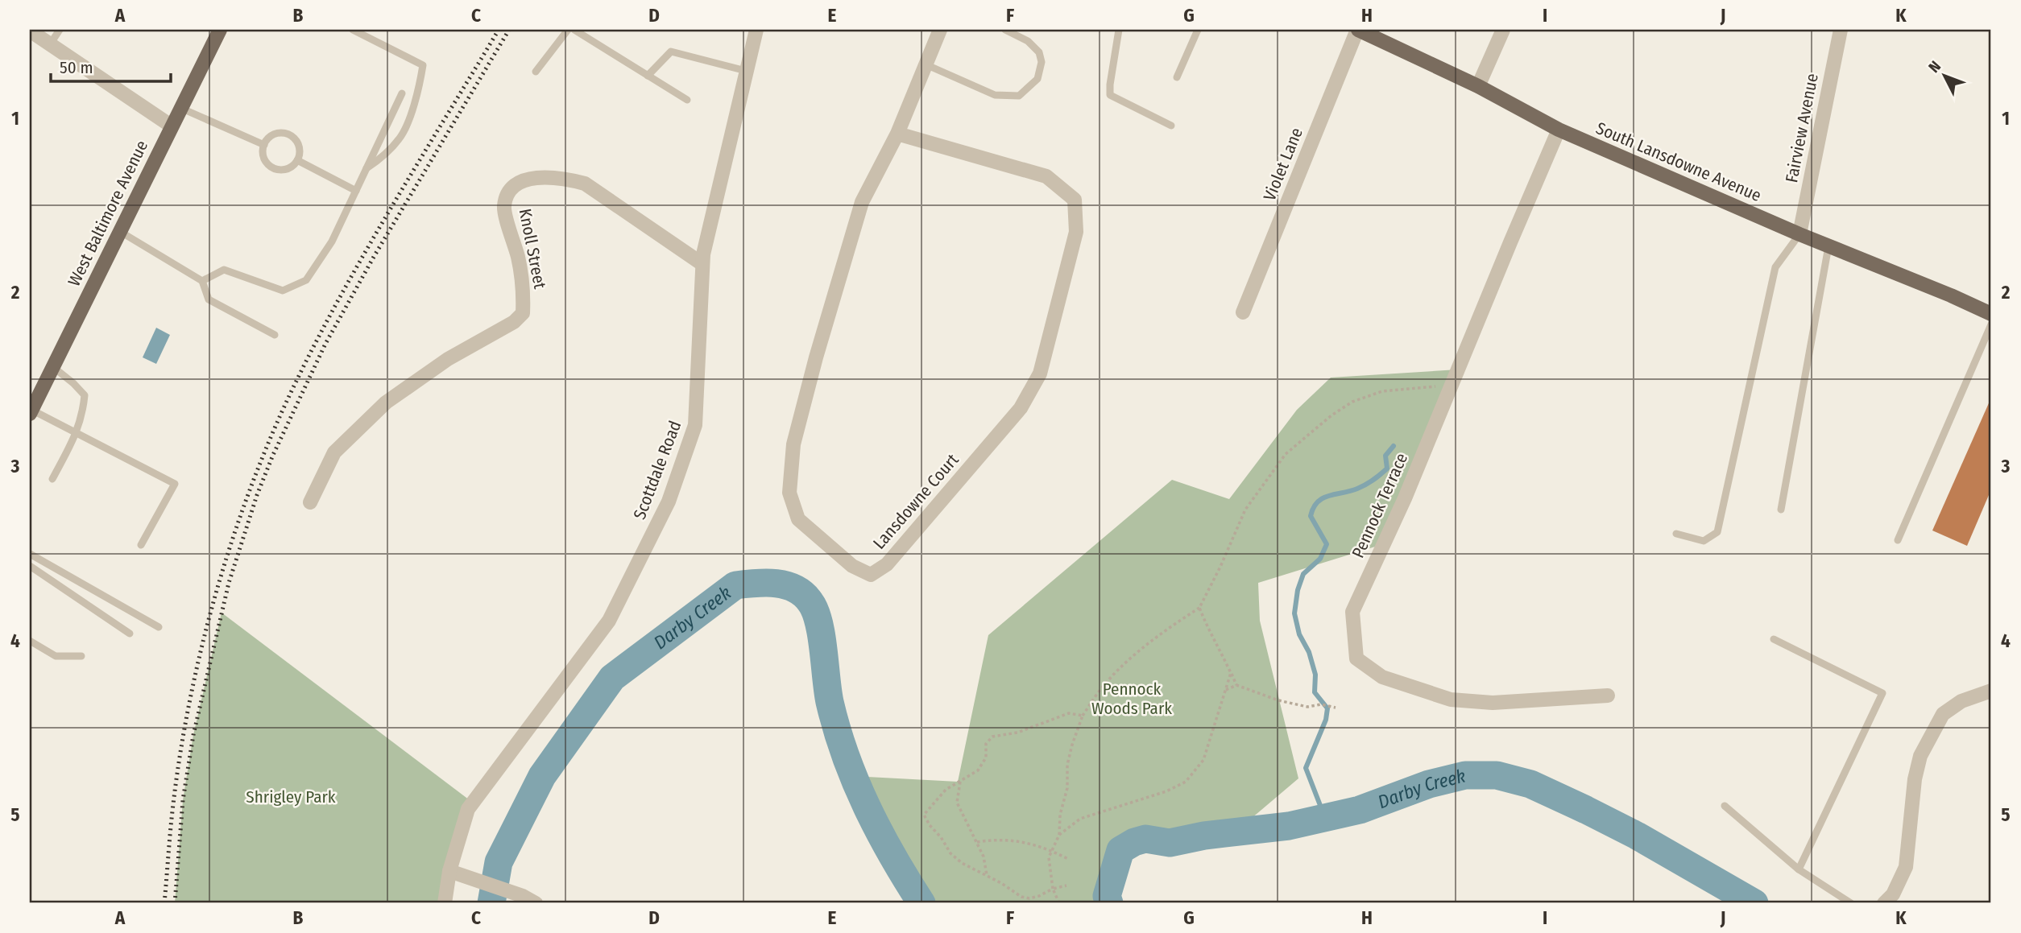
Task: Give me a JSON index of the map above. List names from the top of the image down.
{
  "streets": {
    "main road": ["South Lansdowne Avenue", "West Baltimore Avenue"],
    "street": [
      "Fairview Avenue",
      "Violet Lane",
      "Knoll Street",
      "Scottdale Road",
      "Lansdowne Court",
      "Pennock Terrace"
    ]
  },
  "crossings": [
    ["Fairview Avenue", "South Lansdowne Avenue"],
    ["South Lansdowne Avenue", "Violet Lane"],
    ["South Lansdowne Avenue", "Pennock Terrace"],
    ["Knoll Street", "Scottdale Road"]
  ],
  "water": ["Darby Creek"],
  "parks": ["Pennock Woods Park", "Shrigley Park"],
  "scale_bar": "50 m",
  "north": "top left",
  "grid": {
    "columns": [
      "A",
      "B",
      "C",
      "D",
      "E",
      "F",
      "G",
      "H",
      "I",
      "J",
      "K"
    ],
    "rows": [
      "1",
      "2",
      "3",
      "4",
      "5"
    ]
  }
}
